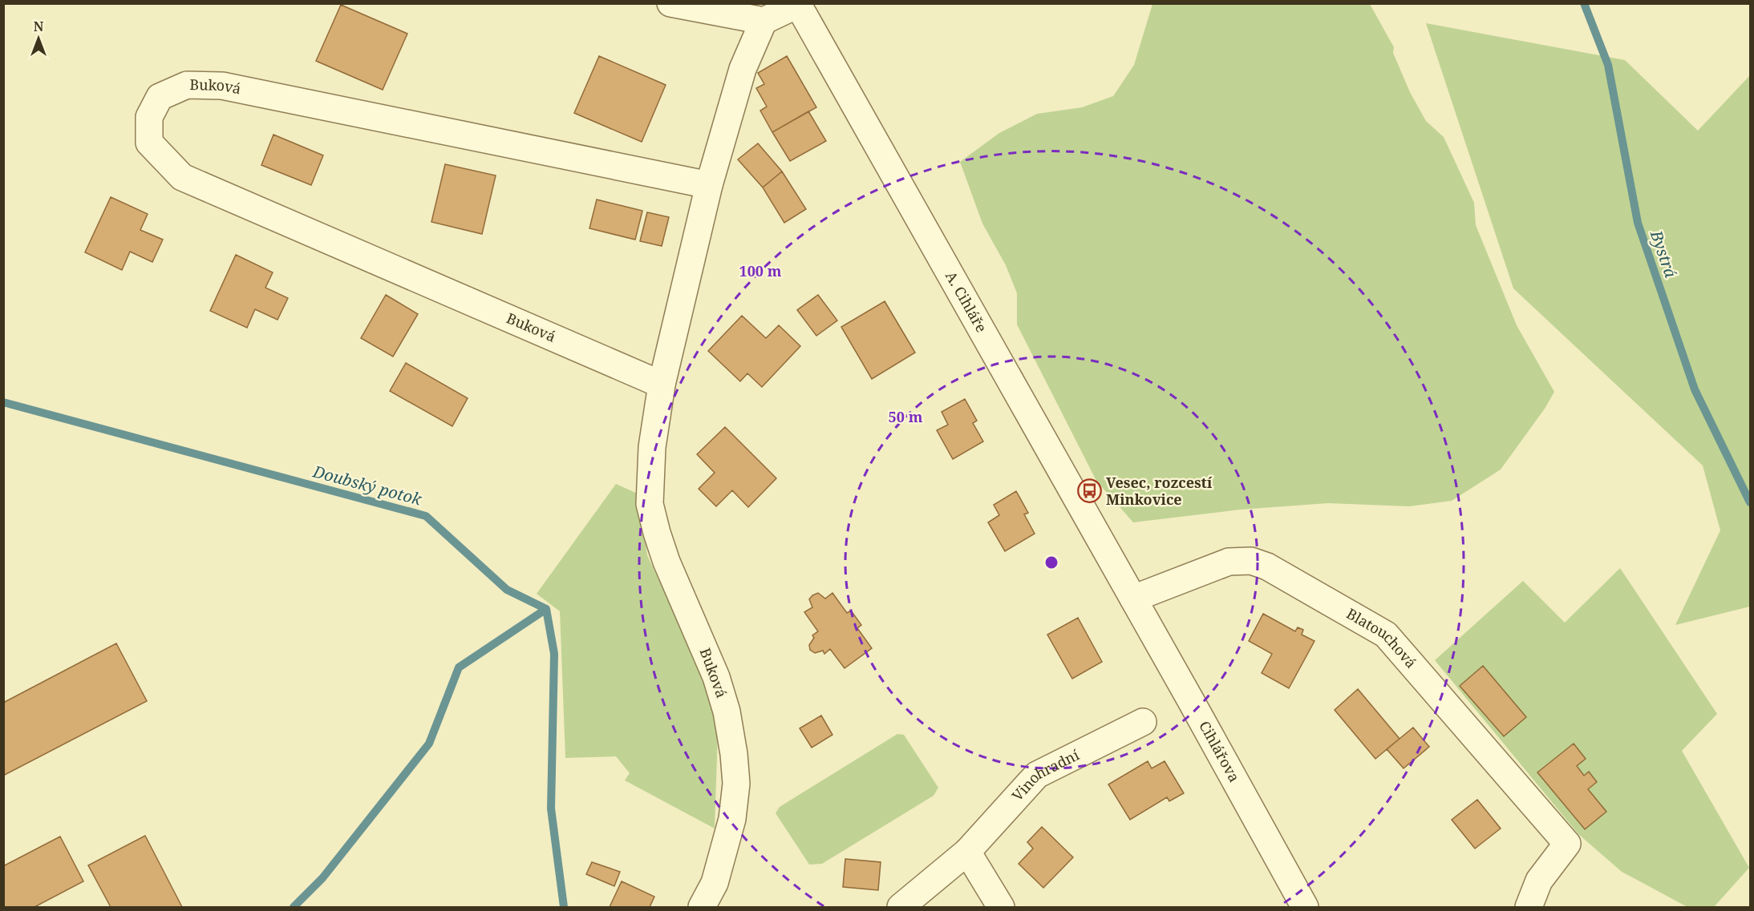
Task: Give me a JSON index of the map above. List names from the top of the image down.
{
  "streets": {
    "street": [
      "Buková",
      "A. Cihláře",
      "Blatouchová",
      "Cihlářova",
      "Vinohradní"
    ]
  },
  "crossings": [
    ["A. Cihláře", "Blatouchová"],
    ["A. Cihláře", "Cihlářova"],
    ["Blatouchová", "Cihlářova"]
  ],
  "water": ["Bystrá", "Doubský potok"],
  "places": {
    "bus stop": ["Vesec, rozcestí Minkovice"]
  },
  "north": "top",
  "rings": ["100 m", "50 m"]
}
